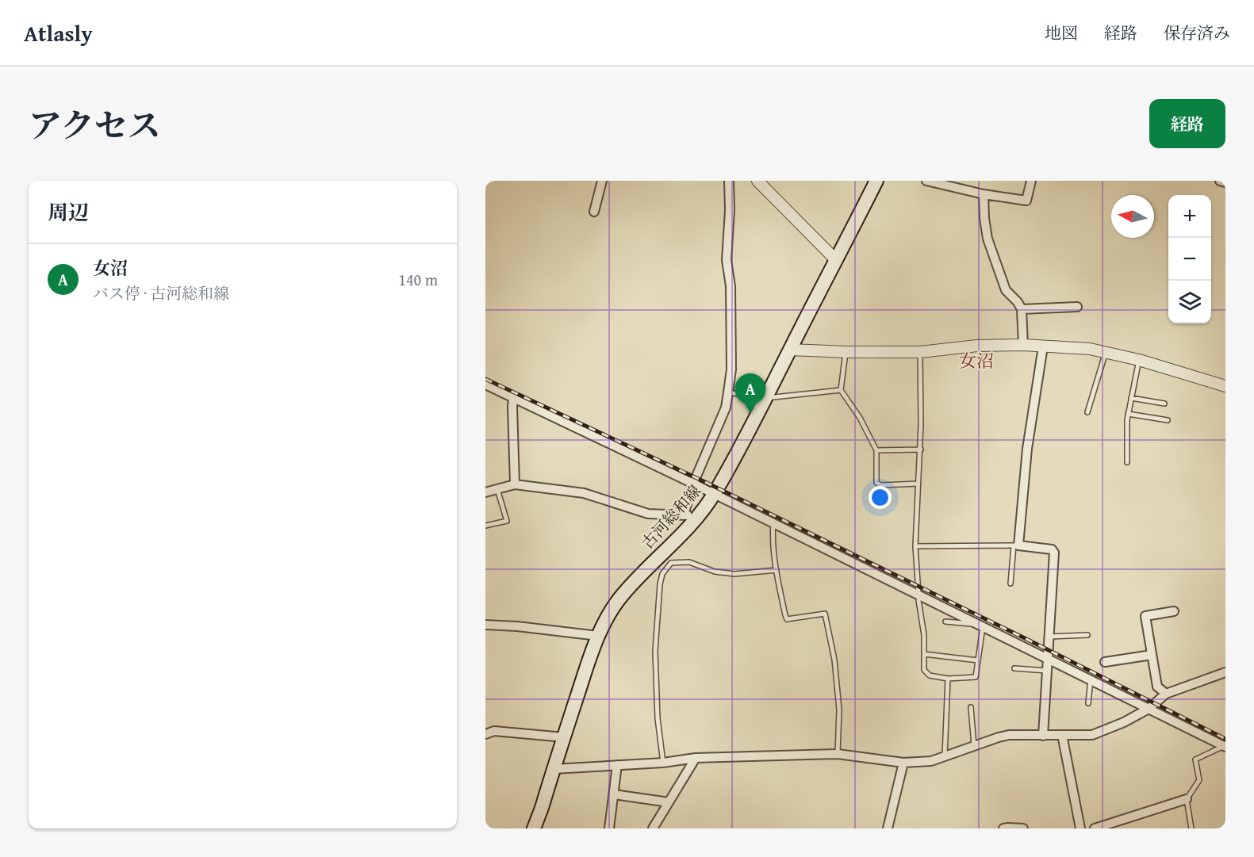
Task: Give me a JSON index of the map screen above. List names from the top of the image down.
{
  "streets": {
    "main road": ["古河総和線"]
  },
  "districts": ["女沼"],
  "north": "left",
  "page": {
    "header": "Atlasly",
    "nav": ["地図", "経路", "保存済み"],
    "title": "アクセス",
    "buttons": "経路",
    "heading": "周辺",
    "map_buttons": ["+", "−"],
    "list": [
      {
        "mark": "A",
        "name": "女沼",
        "note": "バス停 · 古河総和線",
        "value": "140 m"
      }
    ],
    "pins": "A"
  }
}
